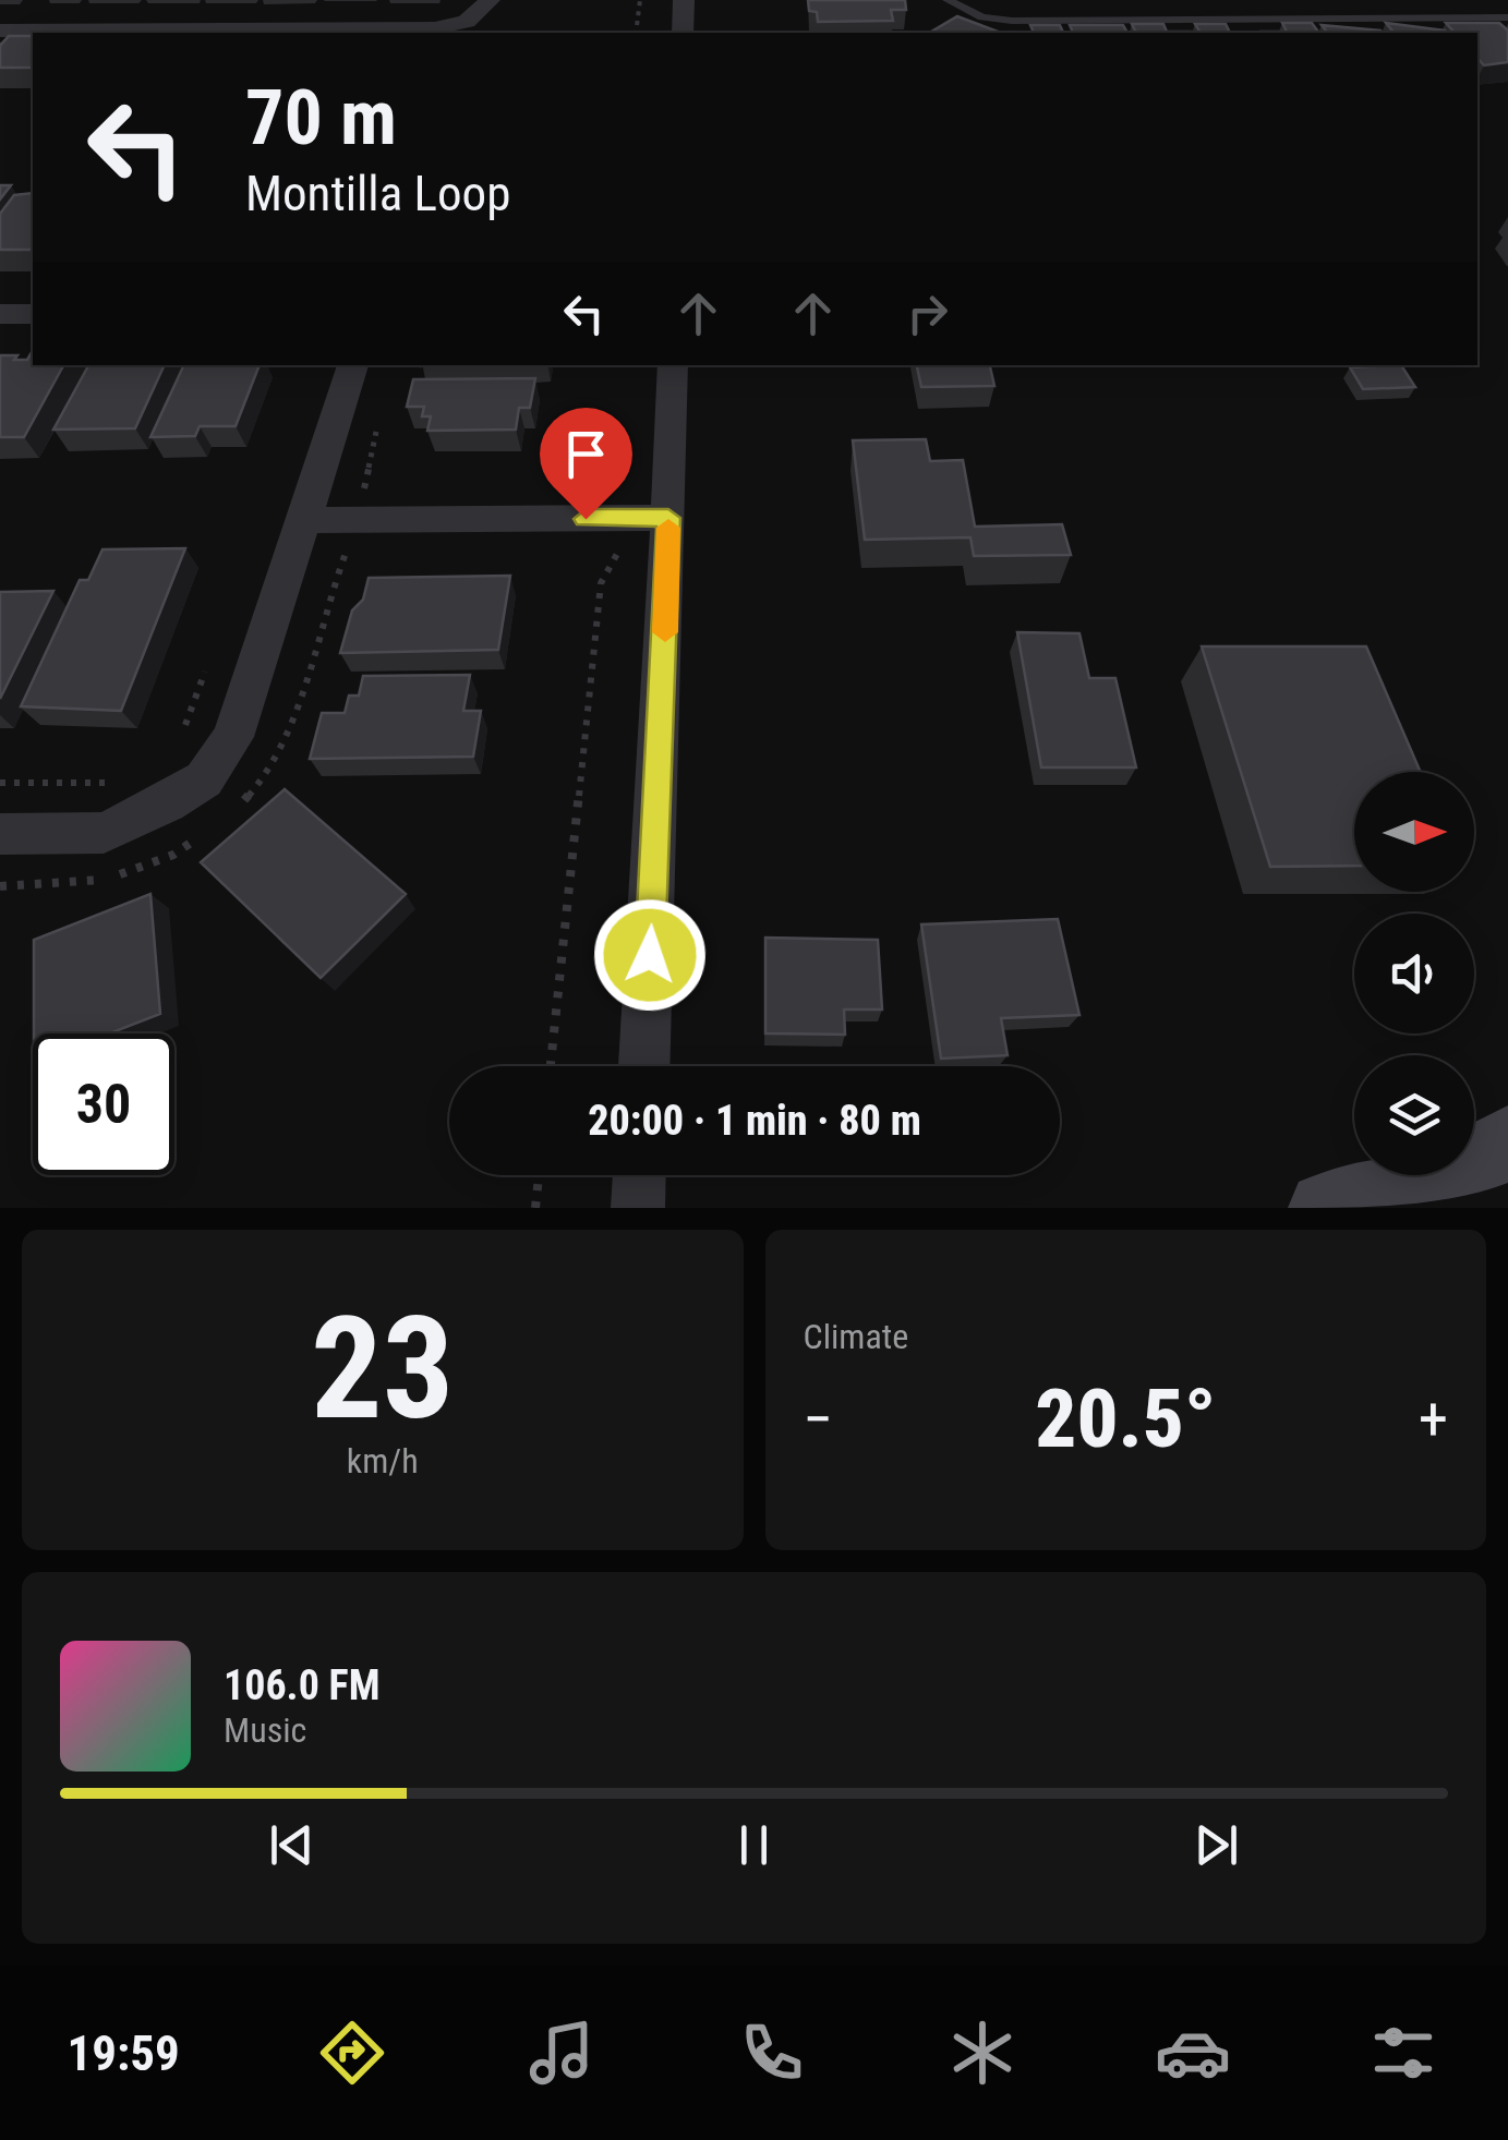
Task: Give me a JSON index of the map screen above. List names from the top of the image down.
{
  "north": "right",
  "page": {
    "turn": ["70 m", "Montilla Loop"],
    "limit": "30",
    "trip": "20:00 · 1 min · 80 m",
    "tile": [
      ["23", "km/h"],
      "Climate"
    ],
    "heat": ["−", "20.5°", "+"],
    "song": ["106.0 FM", "Music"],
    "tabs": "19:59"
  }
}
